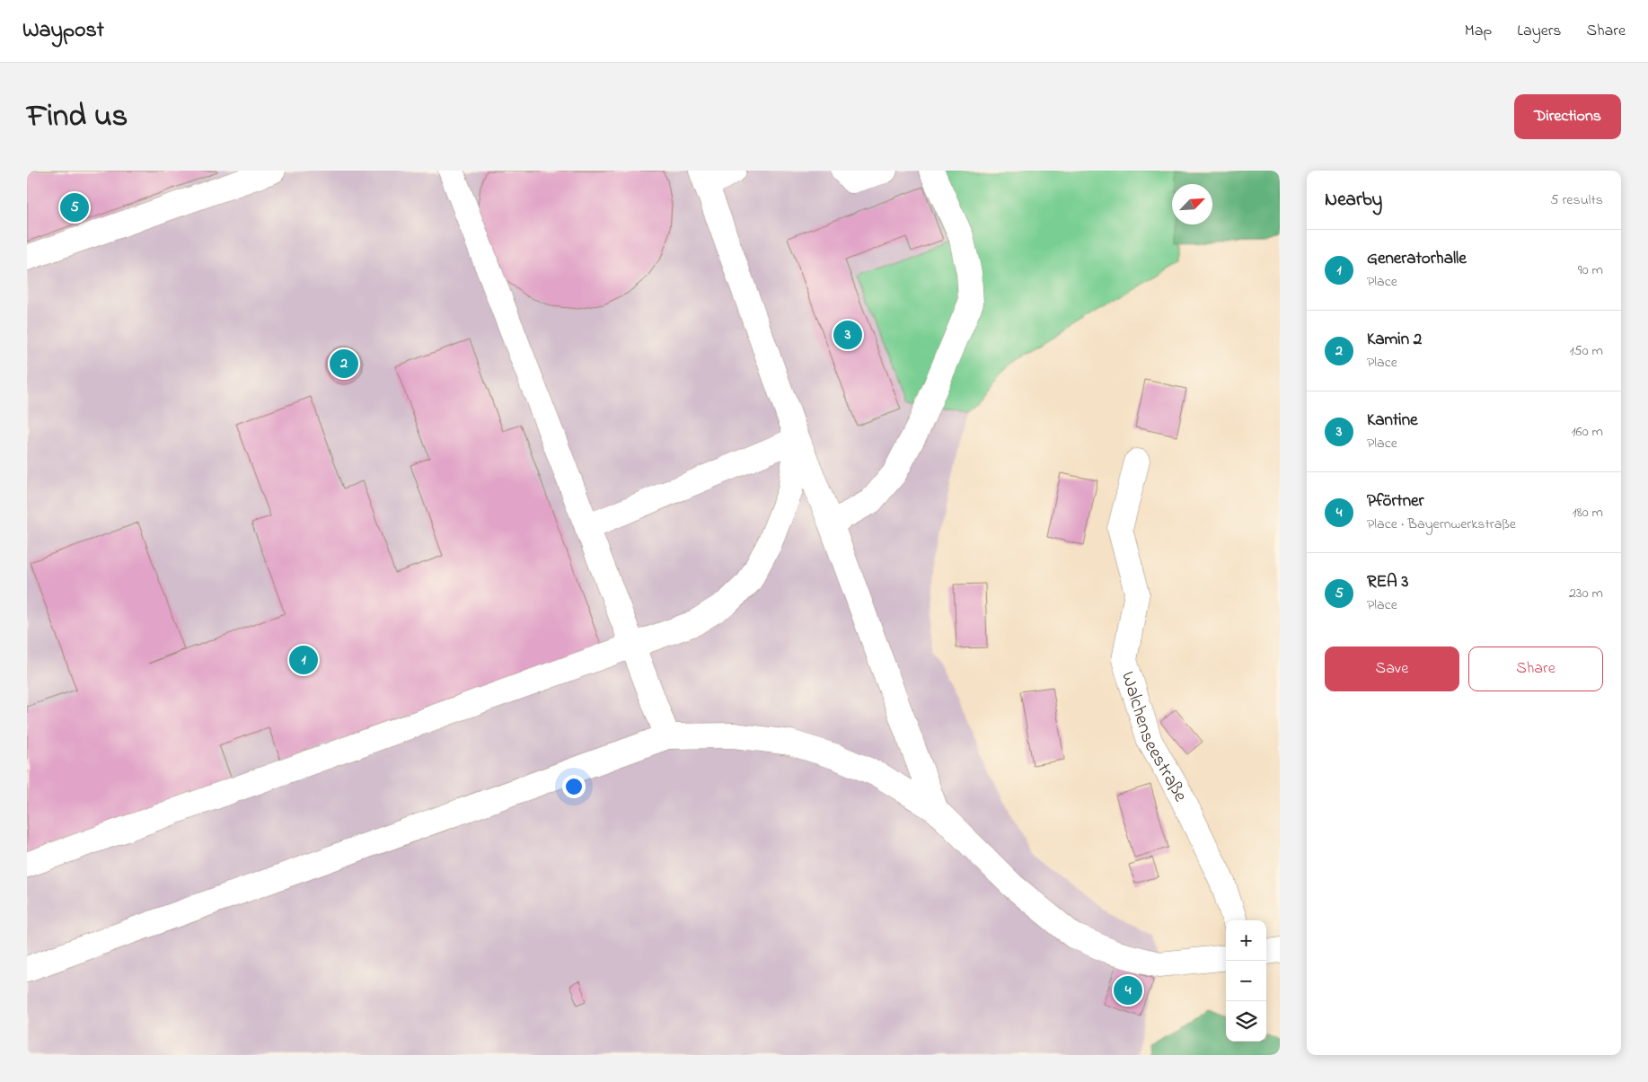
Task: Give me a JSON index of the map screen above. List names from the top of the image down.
{
  "streets": {
    "street": ["Walchenseestraße"]
  },
  "north": "top right",
  "page": {
    "header": "Waypost",
    "nav": ["Map", "Layers", "Share"],
    "title": "Find us",
    "buttons": [
      "Directions",
      ["Save", "Share"]
    ],
    "heading": ["Nearby", "5 results"],
    "pins": [
      "5",
      "3",
      "2",
      "1",
      "4"
    ],
    "list": [
      {
        "mark": "1",
        "name": "Generatorhalle",
        "note": "Place",
        "value": "90 m"
      },
      {
        "mark": "2",
        "name": "Kamin 2",
        "note": "Place",
        "value": "150 m"
      },
      {
        "mark": "3",
        "name": "Kantine",
        "note": "Place",
        "value": "160 m"
      },
      {
        "mark": "4",
        "name": "Pförtner",
        "note": "Place · Bayernwerkstraße",
        "value": "180 m"
      },
      {
        "mark": "5",
        "name": "REA 3",
        "note": "Place",
        "value": "230 m"
      }
    ],
    "map_buttons": ["+", "−"]
  }
}
